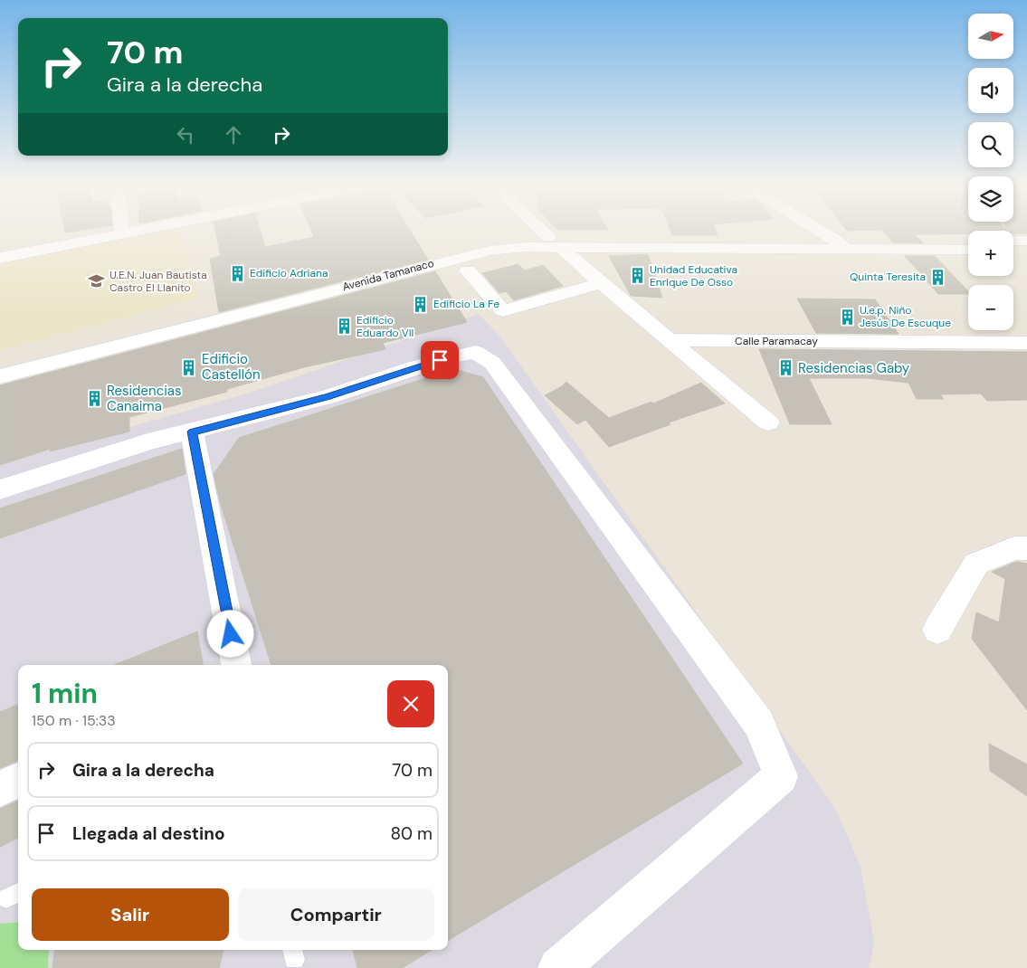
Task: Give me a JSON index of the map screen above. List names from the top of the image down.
{
  "streets": {
    "street": ["Avenida Tamanaco", "Calle Paramacay"]
  },
  "places": {
    "building": [
      "Edificio Adriana",
      "Unidad Educativa Enrique De Osso",
      "Quinta Teresita",
      "Edificio La Fe",
      "U.e.p. Niño Jesús De Escuque",
      "Edificio Eduardo VII",
      "Edificio Castellón",
      "Residencias Gaby",
      "Residencias Canaima"
    ],
    "school or university": ["U.E.N. Juan Bautista Castro El Llanito"]
  },
  "north": "right",
  "page": {
    "map_buttons": ["+", "−"],
    "turn": ["70 m", "Gira a la derecha"],
    "heading": ["1 min", "150 m · 15:33"],
    "list": [
      {
        "name": "Gira a la derecha",
        "value": "70 m"
      },
      {
        "name": "Llegada al destino",
        "value": "80 m"
      }
    ],
    "buttons": ["Salir", "Compartir"]
  }
}
